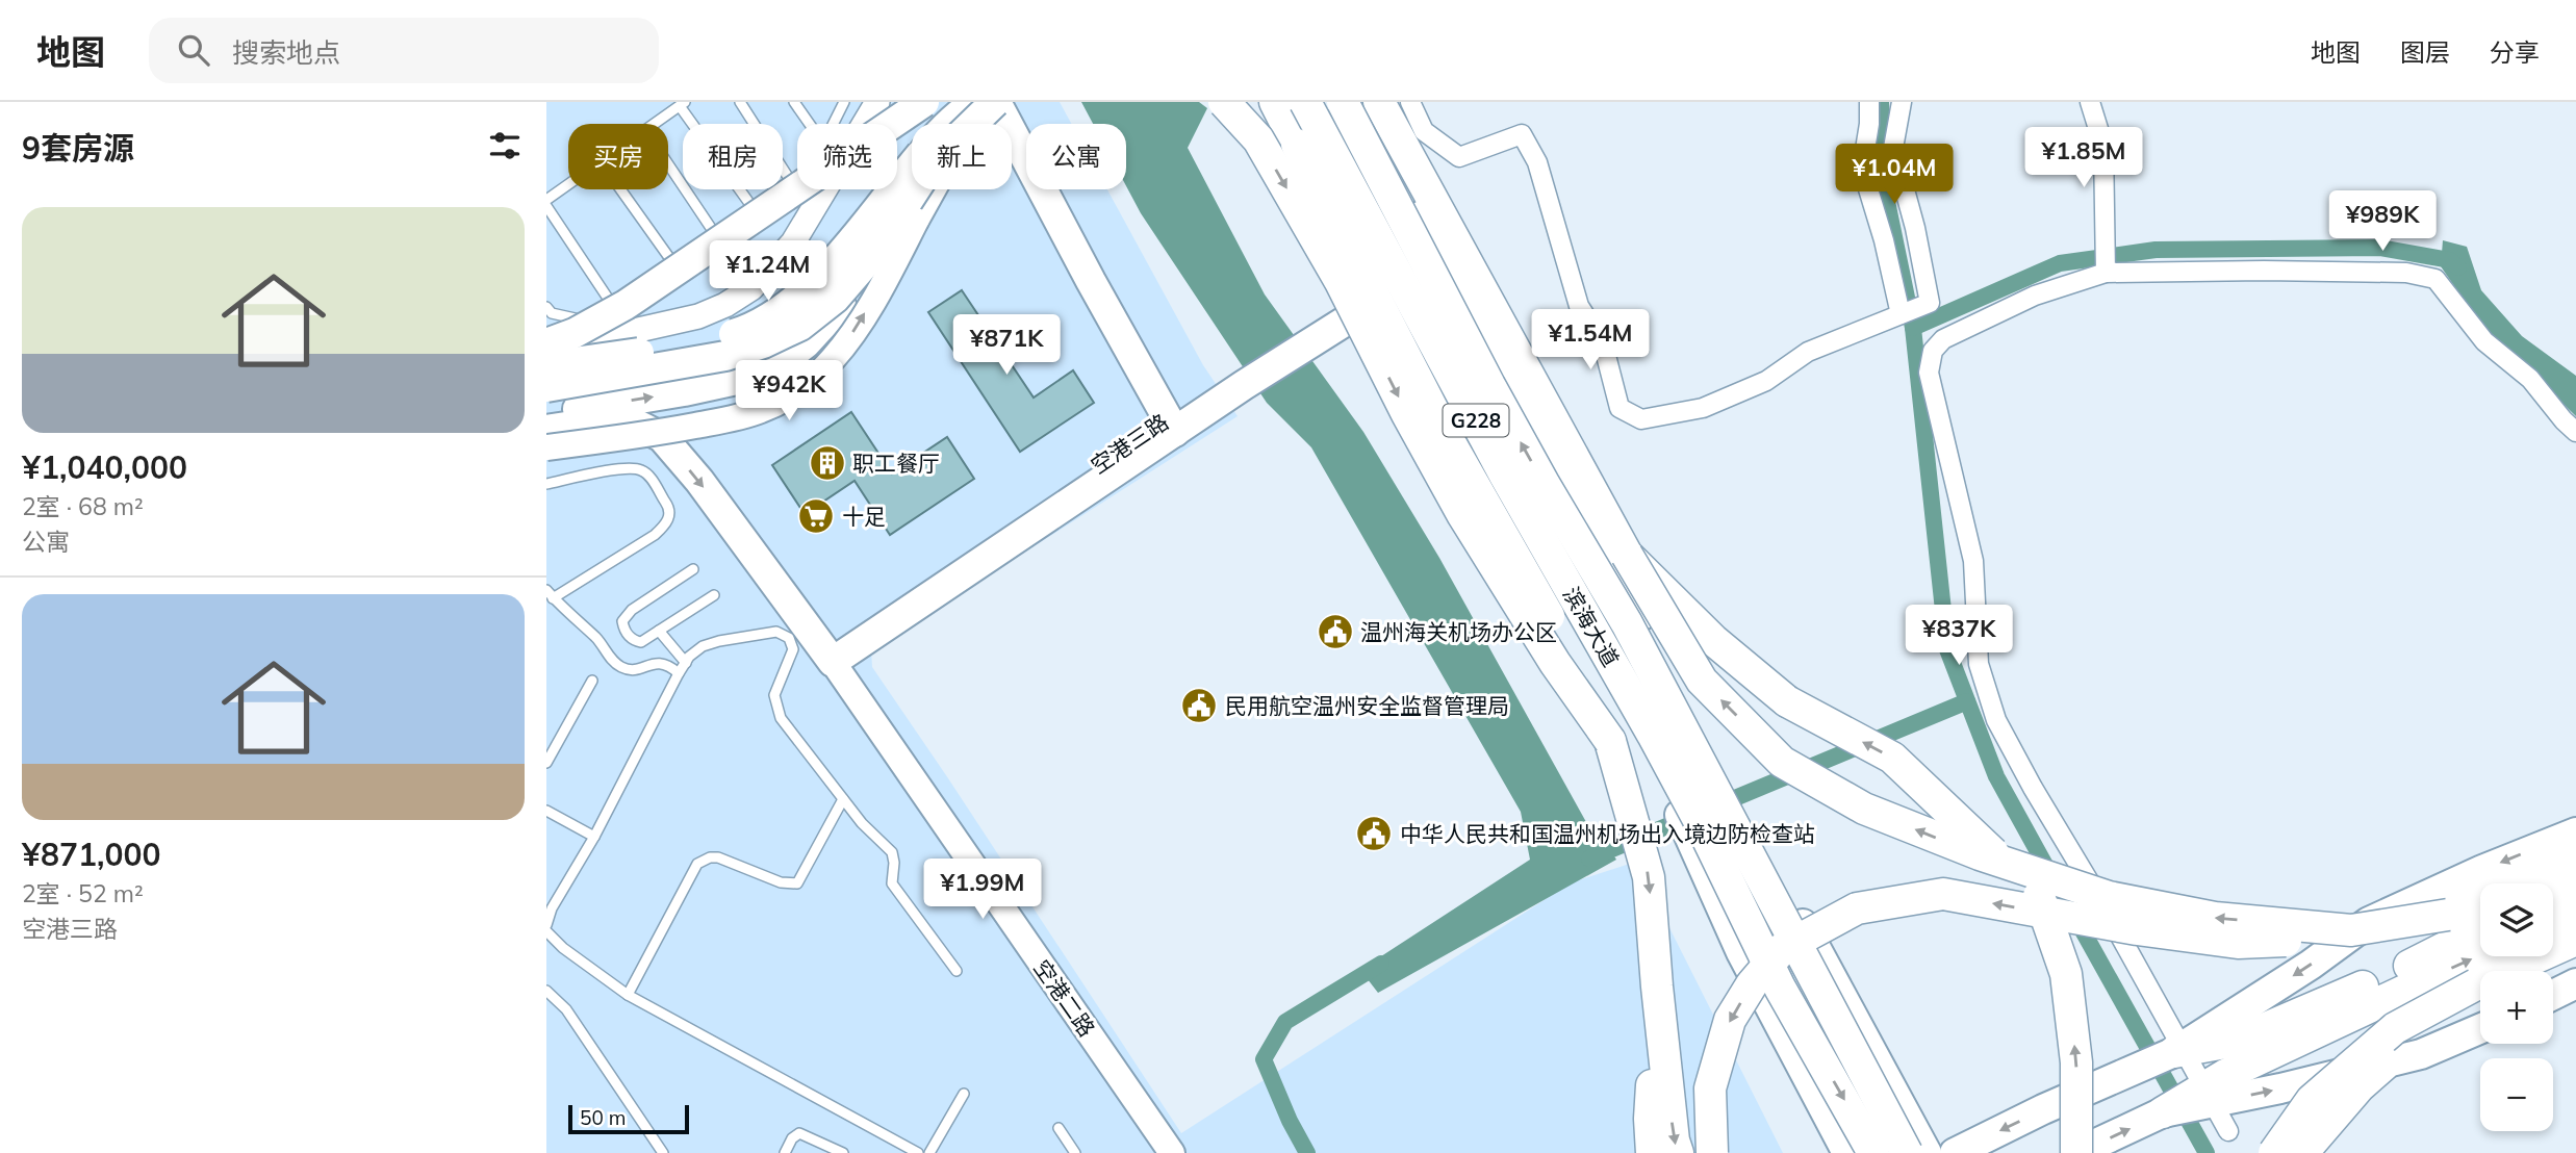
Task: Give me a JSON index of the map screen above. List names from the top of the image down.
{
  "streets": {
    "highway": ["G228", "滨海大道"],
    "main road": ["空港三路", "空港二路"]
  },
  "crossings": [
    ["空港三路", "空港二路"]
  ],
  "places": {
    "building": ["职工餐厅"],
    "supermarket": ["十足"],
    "public building": ["温州海关机场办公区", "民用航空温州安全监督管理局", "中华人民共和国温州机场出入境边防检查站"]
  },
  "scale_bar": "50 m",
  "page": {
    "header": "地图",
    "search": "搜索地点",
    "nav": ["地图", "图层", "分享"],
    "heading": "9套房源",
    "chip": [
      "买房",
      "租房",
      "筛选",
      "新上",
      "公寓"
    ],
    "price": [
      "¥1.85M",
      "¥1.04M",
      "¥989K",
      "¥1.24M",
      "¥1.54M",
      "¥871K",
      "¥942K",
      "¥837K",
      "¥1.99M"
    ],
    "list": [
      {
        "name": "¥1,040,000",
        "note": "2室 · 68 m² · 公寓"
      },
      {
        "name": "¥871,000",
        "note": "2室 · 52 m² · 空港三路"
      }
    ],
    "map_buttons": ["+", "−"],
    "scale": "50 m"
  }
}
